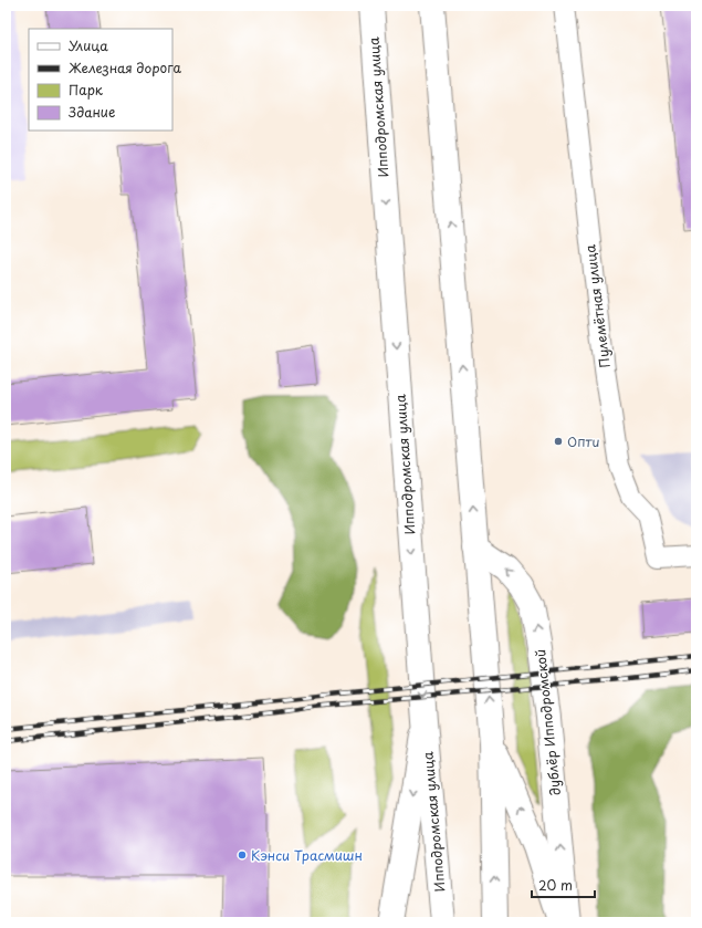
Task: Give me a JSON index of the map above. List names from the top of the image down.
{
  "streets": {
    "main road": ["Ипподромская улица", "дублёр Ипподромской"],
    "street": ["Пулемётная улица"]
  },
  "places": ["Опти", "Кэнси Трасмишн"],
  "legend": [
    "Улица",
    "Железная дорога",
    "Парк",
    "Здание"
  ],
  "scale_bar": "20 m"
}
